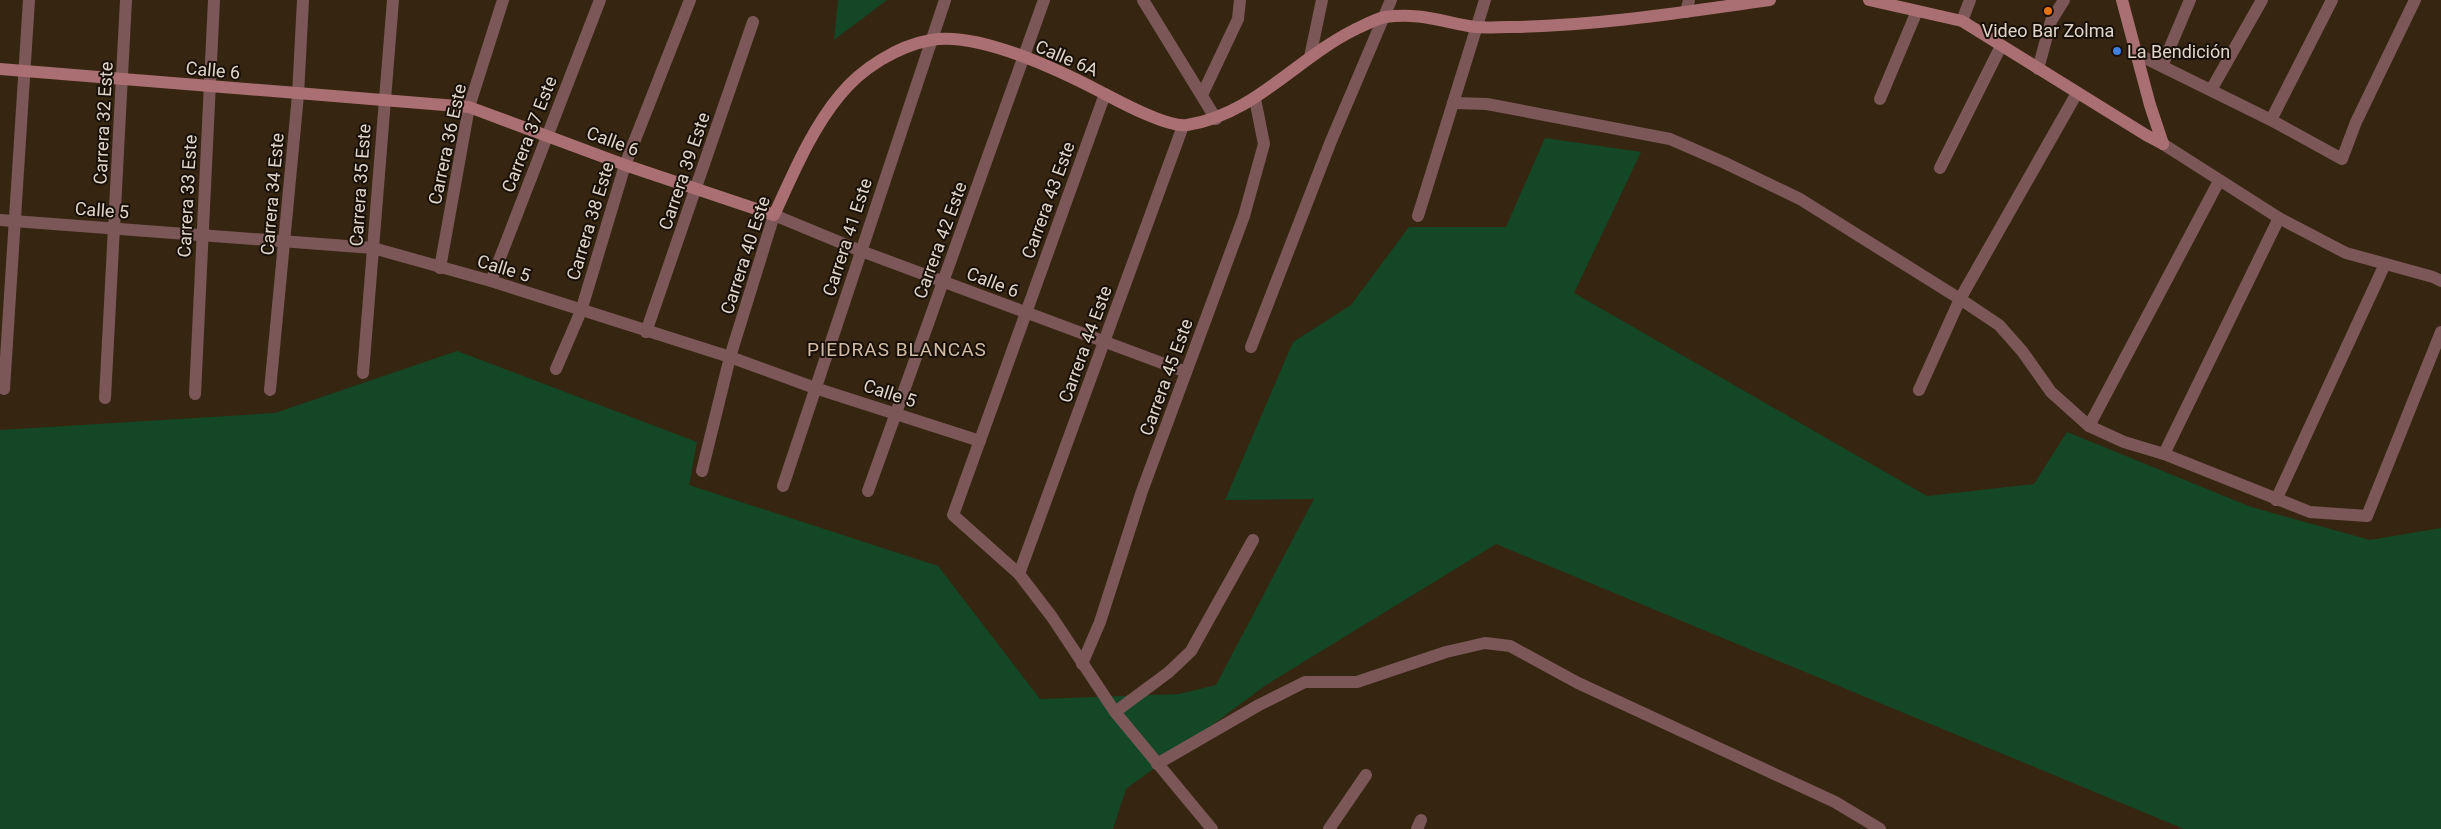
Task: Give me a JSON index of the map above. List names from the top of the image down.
{
  "streets": {
    "street": [
      "Calle 6A",
      "Calle 6",
      "Carrera 32 Este",
      "Carrera 37 Este",
      "Carrera 36 Este",
      "Carrera 39 Este",
      "Carrera 35 Este",
      "Carrera 34 Este",
      "Carrera 33 Este",
      "Carrera 43 Este",
      "Calle 5",
      "Carrera 38 Este",
      "Carrera 41 Este",
      "Carrera 42 Este",
      "Carrera 40 Este",
      "Carrera 44 Este",
      "Carrera 45 Este"
    ]
  },
  "crossings": [
    ["Calle 6A", "Carrera 43 Este"],
    ["Calle 6A", "Carrera 41 Este"],
    ["Calle 6A", "Carrera 42 Este"],
    ["Calle 6A", "Carrera 40 Este"],
    ["Calle 6A", "Carrera 44 Este"],
    ["Calle 6", "Carrera 32 Este"],
    ["Calle 6", "Carrera 37 Este"],
    ["Calle 6", "Carrera 36 Este"],
    ["Calle 6", "Carrera 39 Este"],
    ["Calle 6", "Carrera 35 Este"],
    ["Calle 6", "Carrera 34 Este"],
    ["Calle 6", "Carrera 33 Este"],
    ["Calle 6", "Carrera 43 Este"],
    ["Calle 6", "Carrera 38 Este"],
    ["Calle 6", "Carrera 41 Este"],
    ["Calle 6", "Carrera 42 Este"],
    ["Calle 6", "Carrera 40 Este"],
    ["Calle 6", "Carrera 44 Este"],
    ["Calle 6", "Carrera 45 Este"],
    ["Carrera 32 Este", "Calle 5"],
    ["Carrera 37 Este", "Calle 5"],
    ["Carrera 36 Este", "Calle 5"],
    ["Carrera 39 Este", "Calle 5"],
    ["Carrera 35 Este", "Calle 5"],
    ["Carrera 34 Este", "Calle 5"],
    ["Carrera 33 Este", "Calle 5"],
    ["Carrera 43 Este", "Calle 5"],
    ["Carrera 43 Este", "Carrera 44 Este"],
    ["Calle 5", "Carrera 38 Este"],
    ["Calle 5", "Carrera 41 Este"],
    ["Calle 5", "Carrera 42 Este"],
    ["Calle 5", "Carrera 40 Este"],
    ["Carrera 41 Este", "Carrera 40 Este"]
  ],
  "districts": ["PIEDRAS BLANCAS"],
  "places": ["Video Bar Zolma", "La Bendición"]
}
